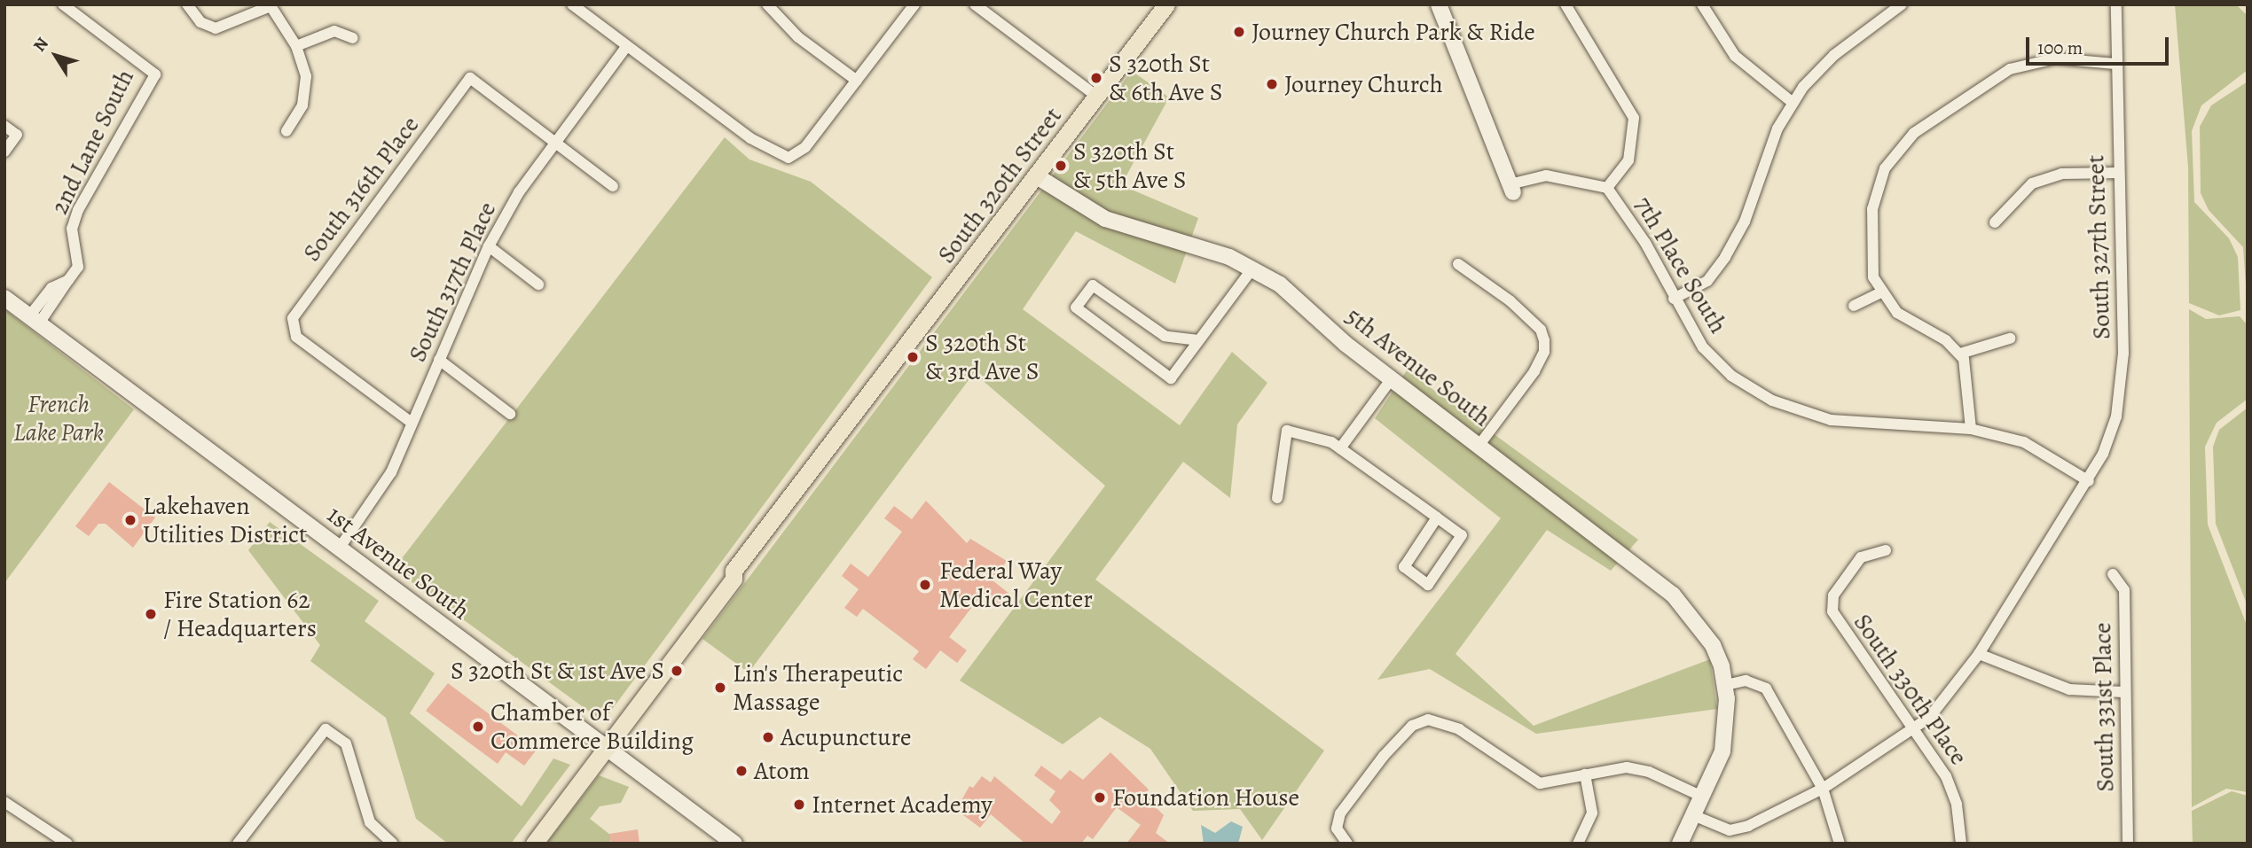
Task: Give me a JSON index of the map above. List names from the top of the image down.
{
  "streets": {
    "main road": ["South 320th Street"],
    "street": [
      "2nd Lane South",
      "South 316th Place",
      "South 327th Street",
      "7th Place South",
      "South 317th Place",
      "5th Avenue South",
      "1st Avenue South",
      "South 330th Place",
      "South 331st Place"
    ]
  },
  "crossings": [
    ["2nd Lane South", "1st Avenue South"],
    ["South 320th Street", "5th Avenue South"],
    ["South 320th Street", "1st Avenue South"],
    ["South 316th Place", "South 317th Place"],
    ["South 327th Street", "7th Place South"],
    ["South 327th Street", "5th Avenue South"],
    ["South 327th Street", "South 330th Place"],
    ["South 317th Place", "1st Avenue South"]
  ],
  "parks": ["French Lake Park"],
  "places": [
    "Journey Church Park & Ride",
    "S 320th St & 6th Ave S",
    "Journey Church",
    "S 320th St & 5th Ave S",
    "S 320th St & 3rd Ave S",
    "Lakehaven Utilities District",
    "Federal Way Medical Center",
    "Fire Station 62 / Headquarters",
    "S 320th St & 1st Ave S",
    "Lin's Therapeutic Massage",
    "Chamber of Commerce Building",
    "Acupuncture",
    "Atom",
    "Foundation House",
    "Internet Academy"
  ],
  "scale_bar": "100 m",
  "north": "top left"
}
